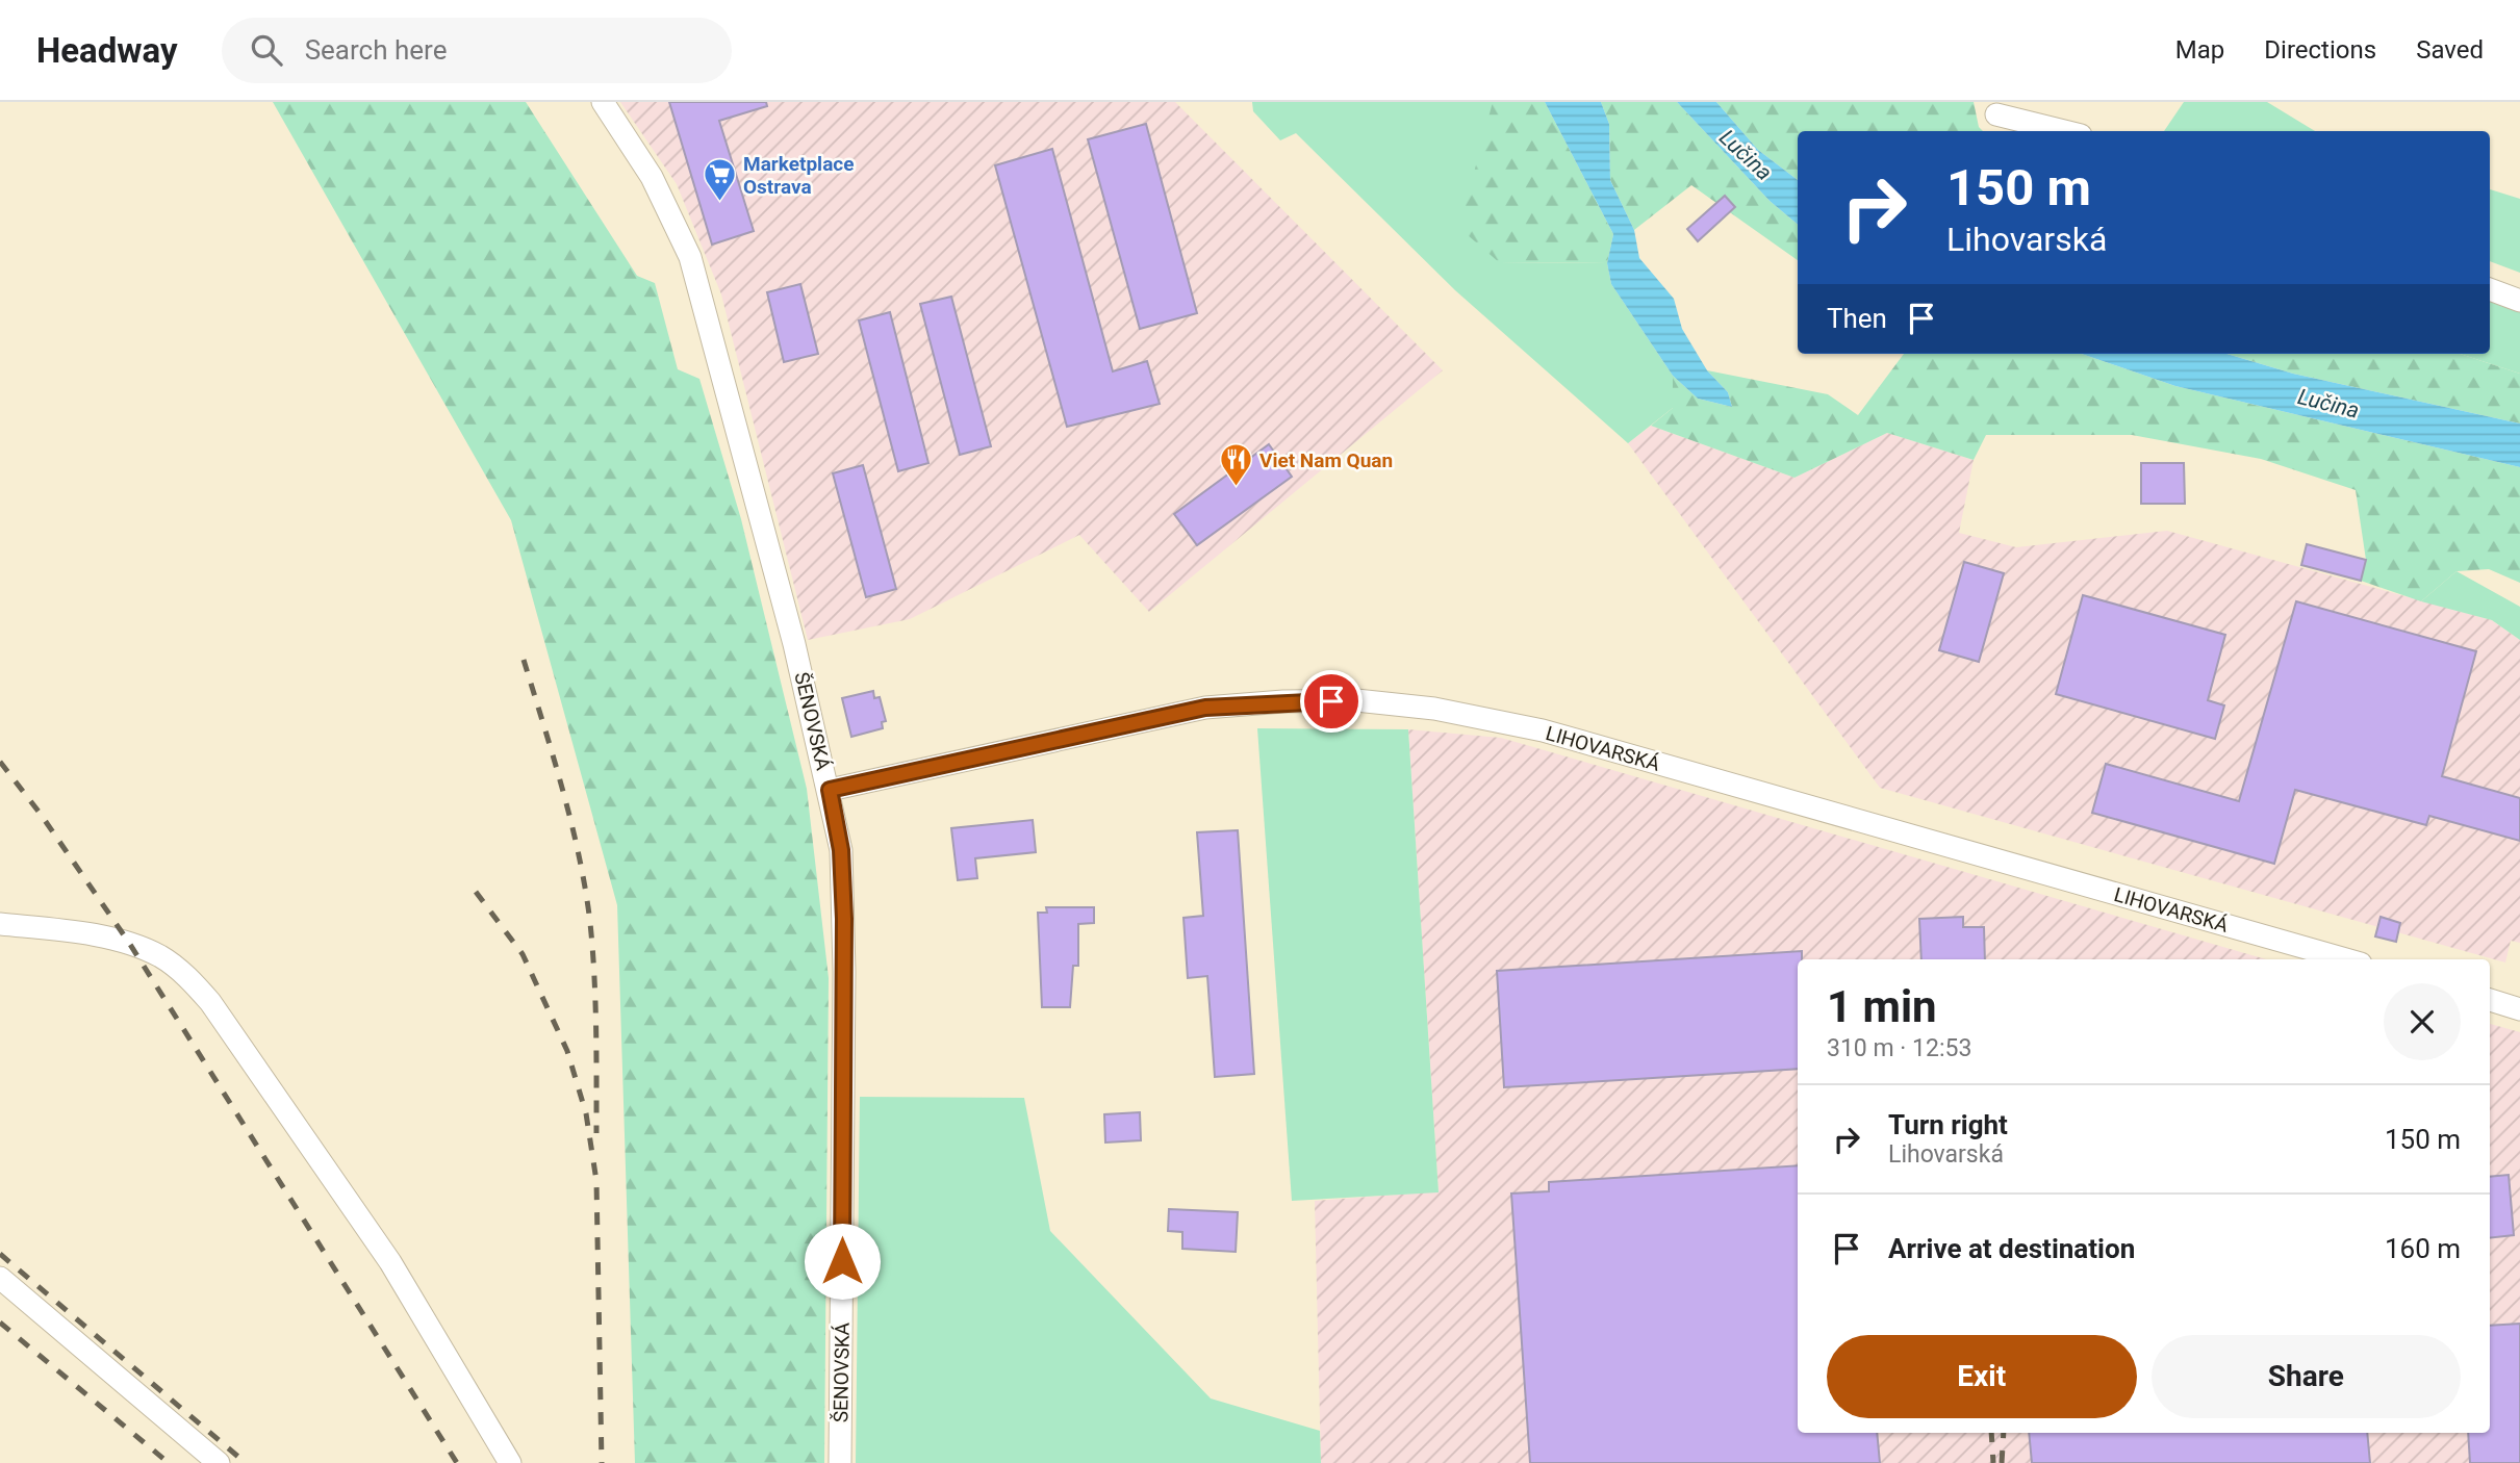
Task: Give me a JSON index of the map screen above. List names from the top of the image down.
{
  "streets": {
    "street": ["ŠENOVSKÁ", "LIHOVARSKÁ"]
  },
  "crossings": [
    ["ŠENOVSKÁ", "LIHOVARSKÁ"]
  ],
  "water": ["Lučina"],
  "places": {
    "supermarket": ["Marketplace Ostrava"],
    "restaurant": ["Viet Nam Quan"]
  },
  "page": {
    "header": "Headway",
    "search": "Search here",
    "nav": ["Map", "Directions", "Saved"],
    "turn": ["150 m", "Lihovarská"],
    "then": "Then",
    "heading": ["1 min", "310 m · 12:53"],
    "list": [
      {
        "name": "Turn right",
        "note": "Lihovarská",
        "value": "150 m"
      },
      {
        "name": "Arrive at destination",
        "value": "160 m"
      }
    ],
    "buttons": ["Exit", "Share"]
  }
}
